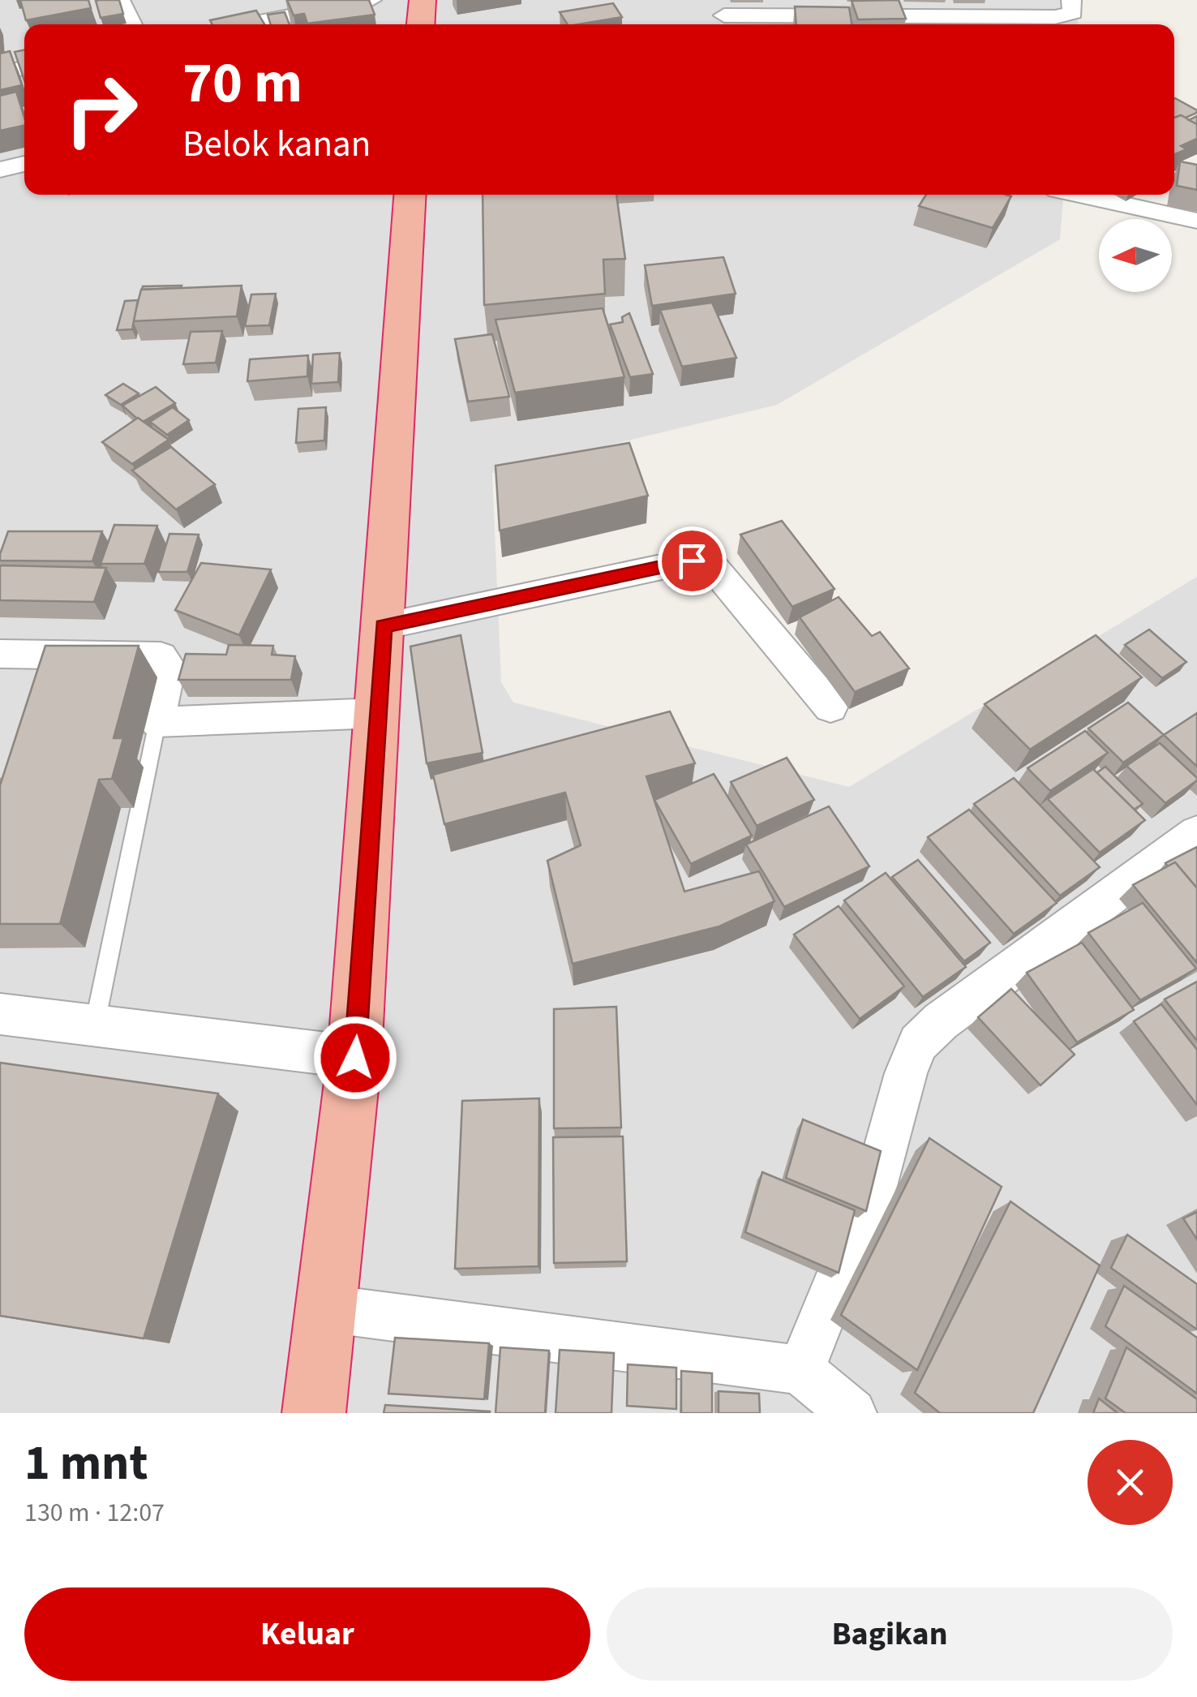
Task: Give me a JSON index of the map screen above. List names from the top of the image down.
{
  "north": "left",
  "page": {
    "turn": ["70 m", "Belok kanan"],
    "heading": ["1 mnt", "130 m · 12:07"],
    "buttons": ["Keluar", "Bagikan"]
  }
}
